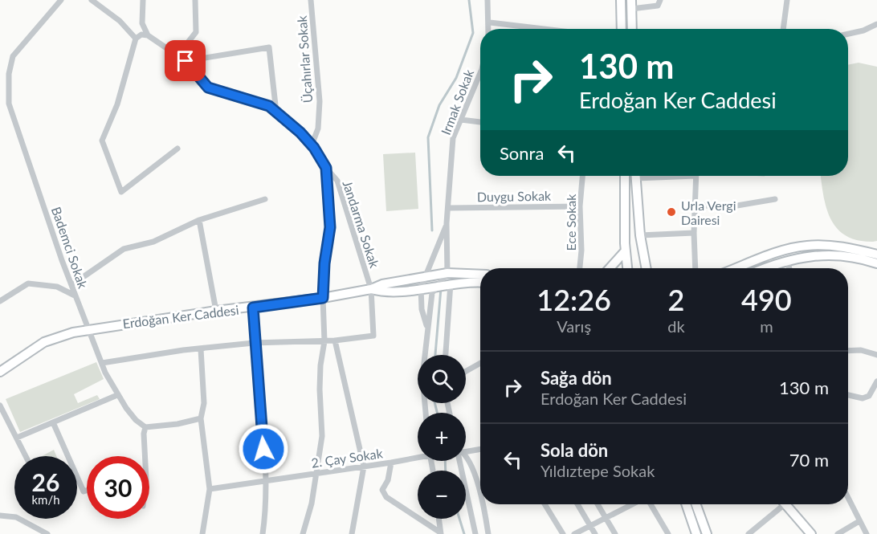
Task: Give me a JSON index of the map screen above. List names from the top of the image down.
{
  "streets": {
    "main road": ["Erdoğan Ker Caddesi"],
    "street": [
      "Üçahırlar Sokak",
      "Irmak Sokak",
      "Duygu Sokak",
      "Ece Sokak",
      "Jandarma Sokak",
      "Bademci Sokak",
      "2. Çay Sokak"
    ]
  },
  "crossings": [
    ["Üçahırlar Sokak", "Jandarma Sokak"],
    ["Irmak Sokak", "Duygu Sokak"],
    ["Duygu Sokak", "Ece Sokak"],
    ["Jandarma Sokak", "Erdoğan Ker Caddesi"],
    ["Bademci Sokak", "Erdoğan Ker Caddesi"]
  ],
  "places": ["Urla Vergi Dairesi"],
  "page": {
    "turn": ["130 m", "Erdoğan Ker Caddesi"],
    "then": "Sonra",
    "eta": [
      "12:26",
      "Varış",
      "2",
      "dk",
      "490",
      "m"
    ],
    "list": [
      {
        "name": "Sağa dön",
        "note": "Erdoğan Ker Caddesi",
        "value": "130 m"
      },
      {
        "name": "Sola dön",
        "note": "Yıldıztepe Sokak",
        "value": "70 m"
      }
    ],
    "map_buttons": ["+", "−"],
    "speed": "26 km/h",
    "limit": "30"
  }
}
